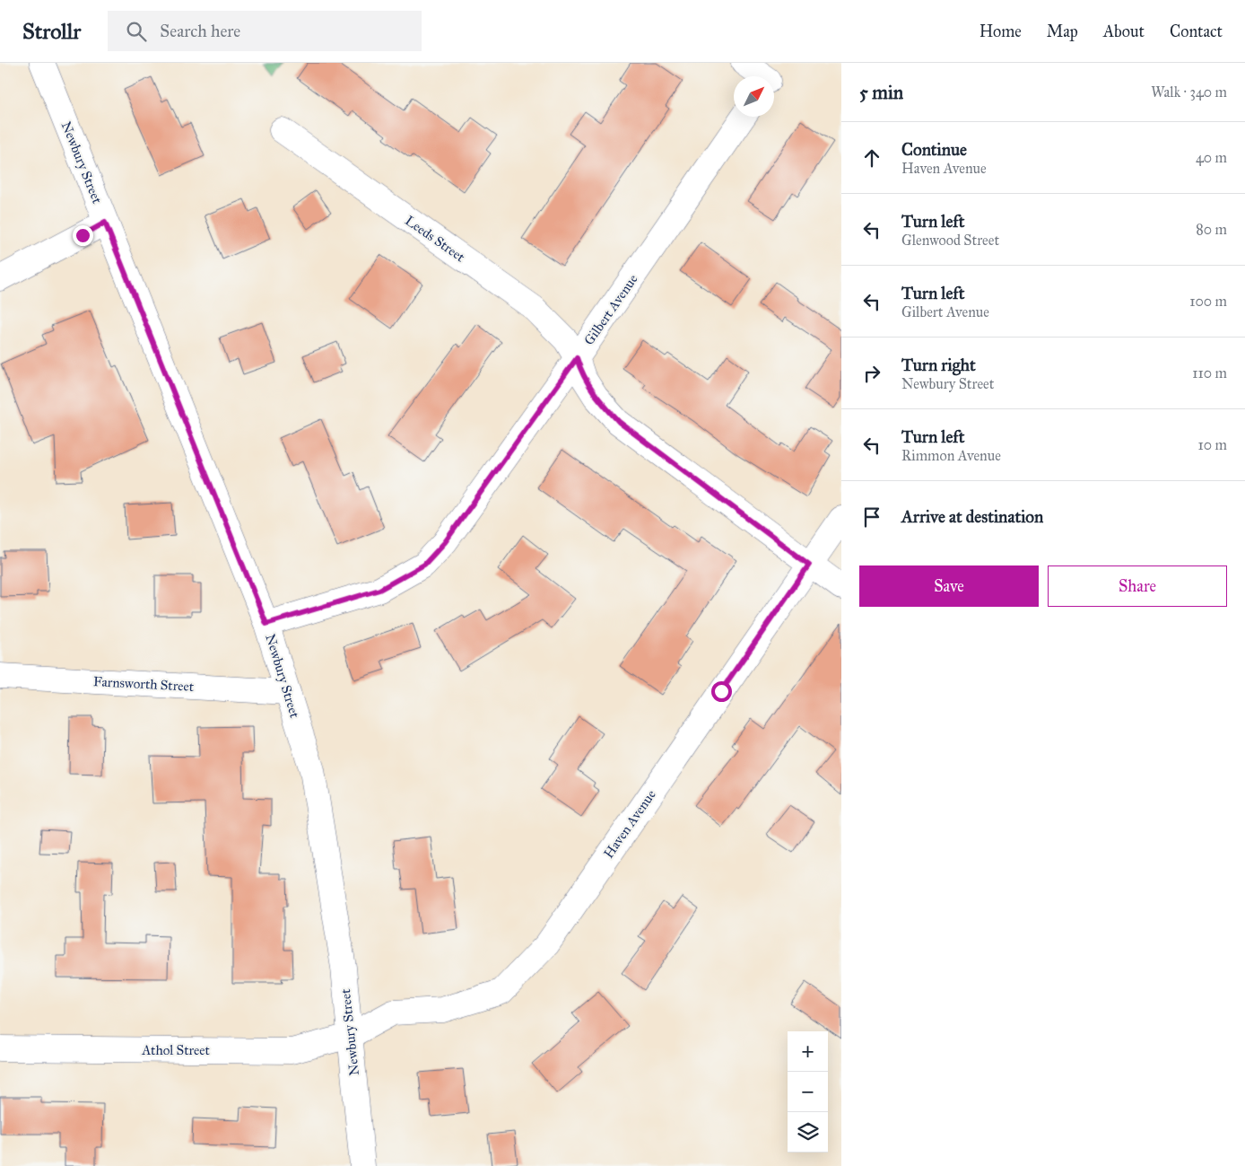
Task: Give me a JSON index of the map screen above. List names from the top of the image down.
{
  "streets": {
    "street": [
      "Newbury Street",
      "Leeds Street",
      "Gilbert Avenue",
      "Farnsworth Street",
      "Haven Avenue",
      "Athol Street"
    ]
  },
  "crossings": [
    ["Newbury Street", "Gilbert Avenue"],
    ["Newbury Street", "Farnsworth Street"],
    ["Newbury Street", "Haven Avenue"],
    ["Newbury Street", "Athol Street"],
    ["Leeds Street", "Gilbert Avenue"],
    ["Leeds Street", "Haven Avenue"],
    ["Haven Avenue", "Athol Street"]
  ],
  "north": "top right",
  "page": {
    "header": "Strollr",
    "search": "Search here",
    "nav": [
      "Home",
      "Map",
      "About",
      "Contact"
    ],
    "heading": ["5 min", "Walk · 340 m"],
    "list": [
      ["Continue", "Haven Avenue", "40 m"],
      ["Turn left", "Glenwood Street", "80 m"],
      ["Turn left", "Gilbert Avenue", "100 m"],
      ["Turn right", "Newbury Street", "110 m"],
      ["Turn left", "Rimmon Avenue", "10 m"],
      "Arrive at destination"
    ],
    "buttons": ["Save", "Share"],
    "map_buttons": ["+", "−"]
  }
}
